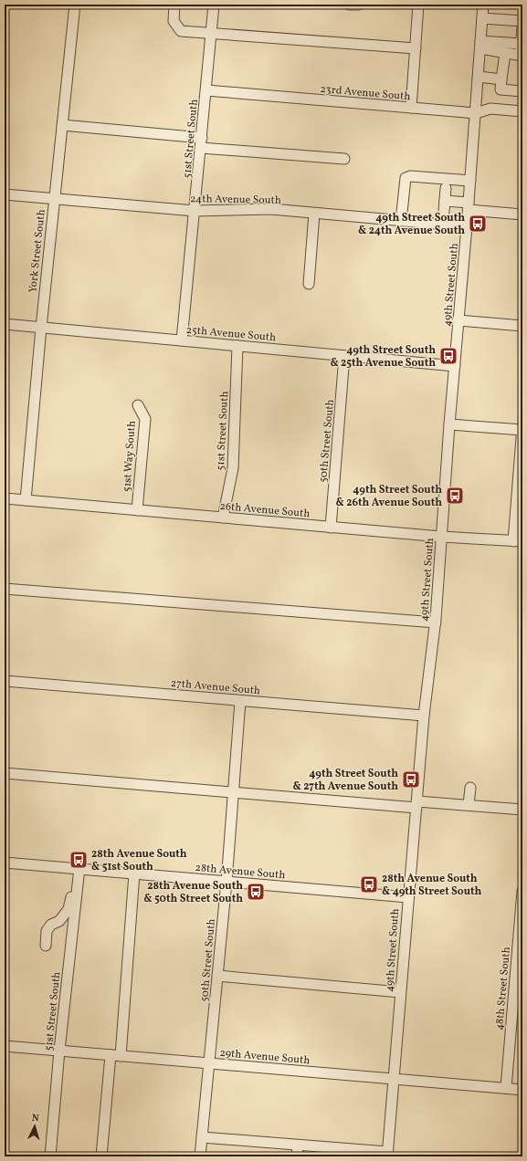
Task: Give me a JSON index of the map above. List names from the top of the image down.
{
  "streets": {
    "street": [
      "23rd Avenue South",
      "51st Street South",
      "24th Avenue South",
      "York Street South",
      "49th Street South",
      "25th Avenue South",
      "50th Street South",
      "51st Way South",
      "26th Avenue South",
      "27th Avenue South",
      "28th Avenue South",
      "48th Street South",
      "29th Avenue South"
    ]
  },
  "crossings": [
    ["23rd Avenue South", "51st Street South"],
    ["23rd Avenue South", "49th Street South"],
    ["51st Street South", "24th Avenue South"],
    ["51st Street South", "25th Avenue South"],
    ["51st Street South", "26th Avenue South"],
    ["51st Street South", "28th Avenue South"],
    ["51st Street South", "29th Avenue South"],
    ["24th Avenue South", "York Street South"],
    ["24th Avenue South", "49th Street South"],
    ["York Street South", "25th Avenue South"],
    ["York Street South", "26th Avenue South"],
    ["49th Street South", "25th Avenue South"],
    ["49th Street South", "26th Avenue South"],
    ["49th Street South", "27th Avenue South"],
    ["49th Street South", "28th Avenue South"],
    ["49th Street South", "29th Avenue South"],
    ["25th Avenue South", "50th Street South"],
    ["50th Street South", "26th Avenue South"],
    ["50th Street South", "27th Avenue South"],
    ["50th Street South", "28th Avenue South"],
    ["50th Street South", "29th Avenue South"],
    ["51st Way South", "26th Avenue South"],
    ["48th Street South", "29th Avenue South"]
  ],
  "places": {
    "bus stop": [
      "49th Street South & 24th Avenue South",
      "49th Street South & 25th Avenue South",
      "49th Street South & 26th Avenue South",
      "49th Street South & 27th Avenue South",
      "28th Avenue South & 51st South",
      "28th Avenue South & 49th Street South",
      "28th Avenue South & 50th Street South"
    ]
  },
  "north": "top"
}
